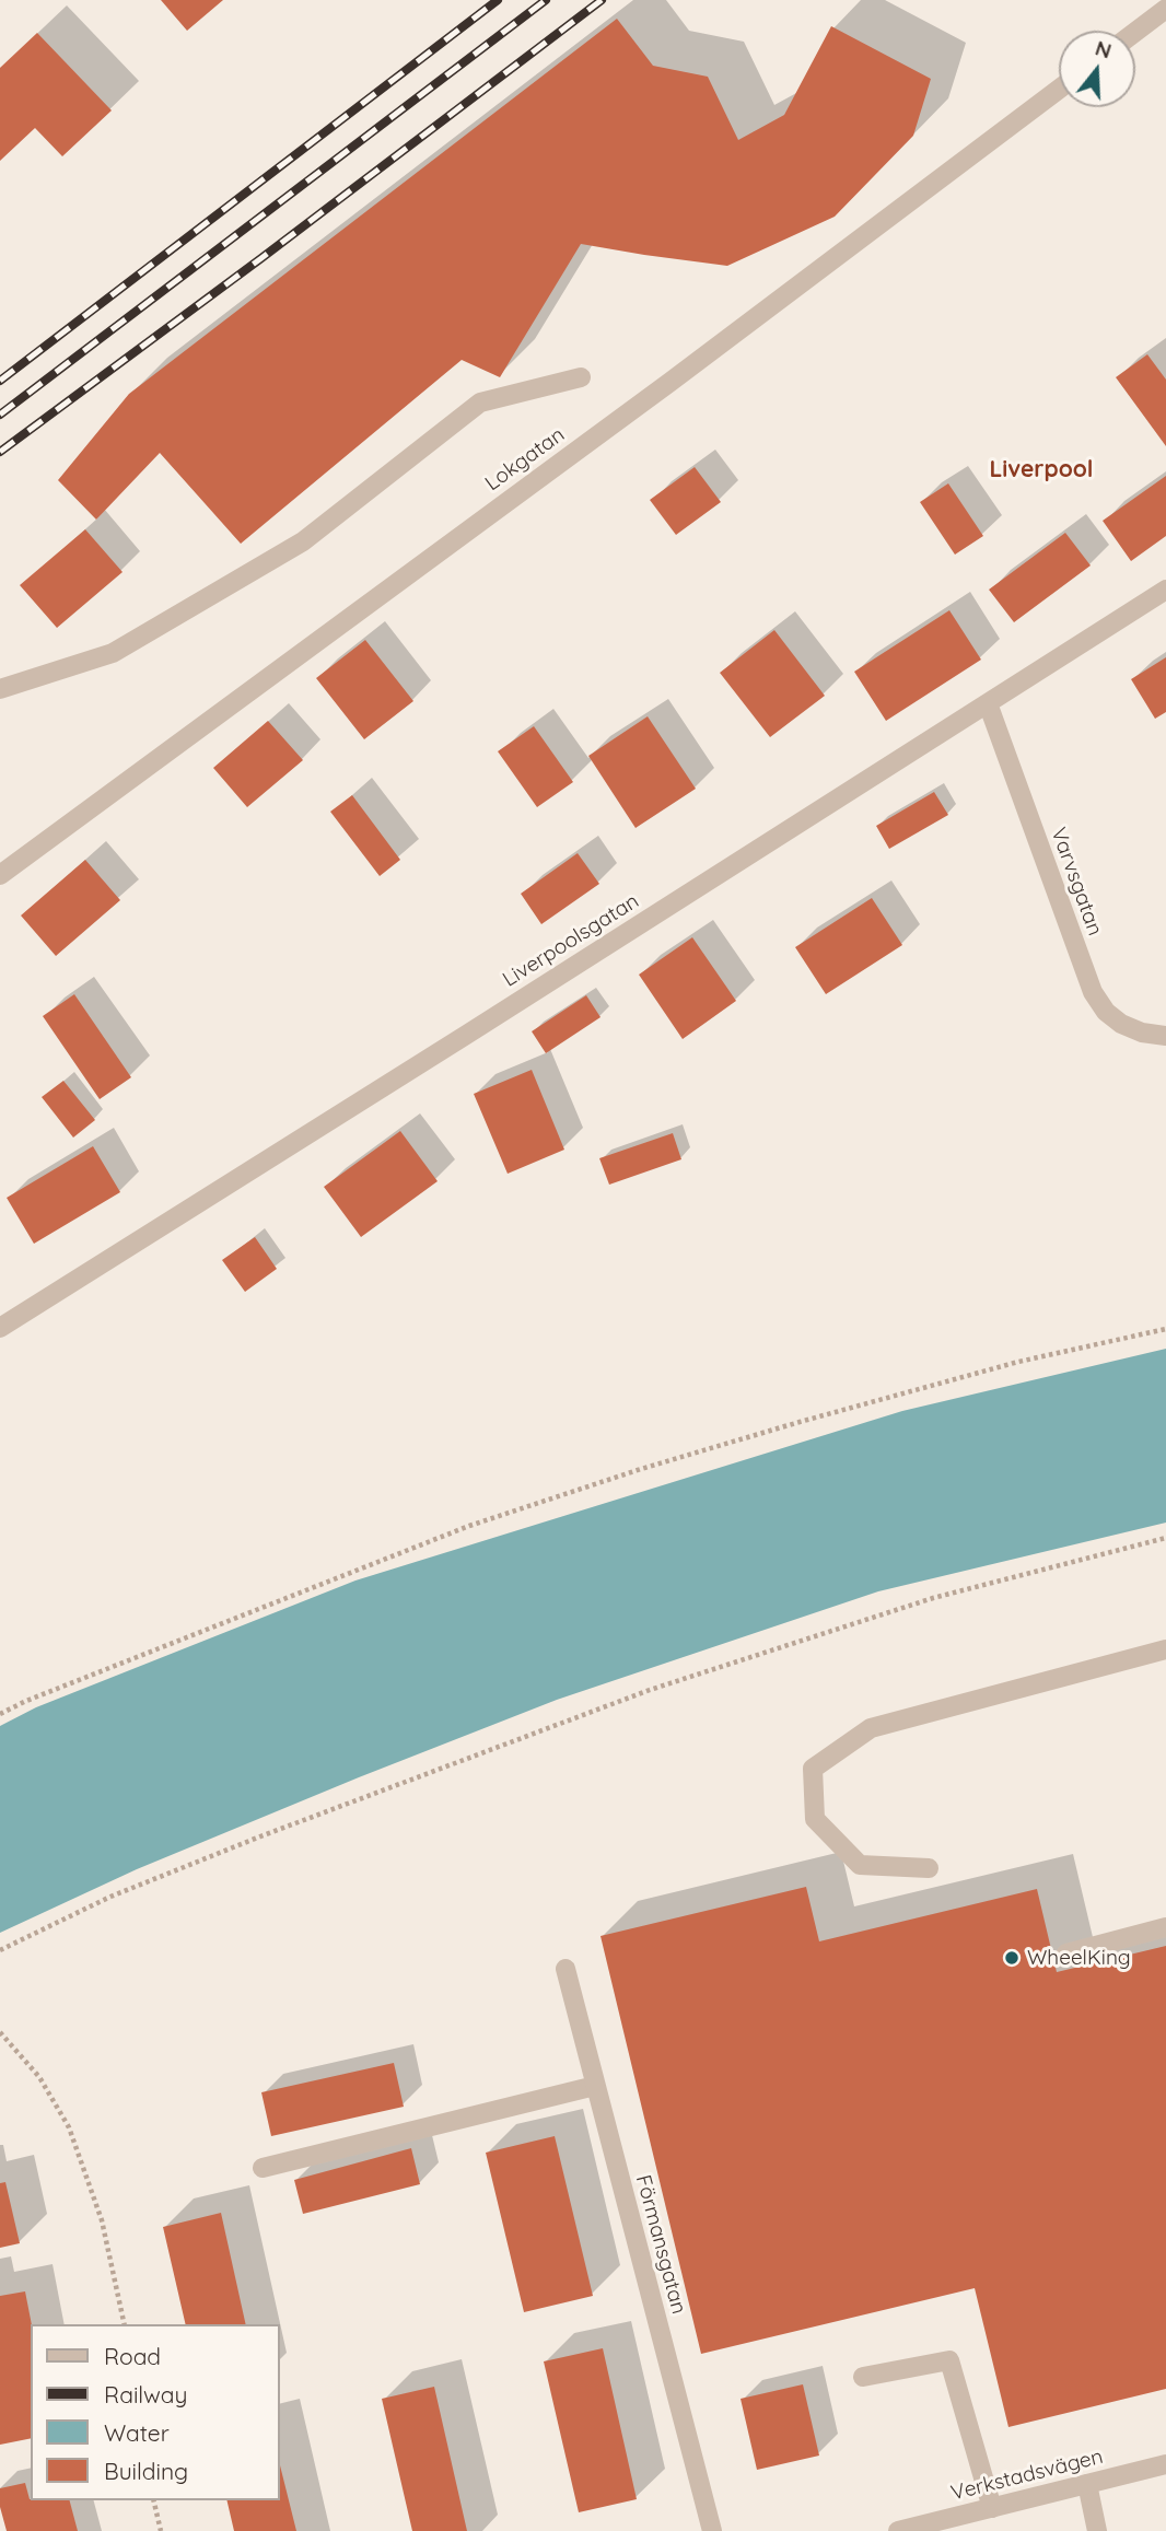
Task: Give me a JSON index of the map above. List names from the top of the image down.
{
  "streets": {
    "street": [
      "Lokgatan",
      "Varvsgatan",
      "Liverpoolsgatan",
      "Förmansgatan",
      "Verkstadsvägen"
    ]
  },
  "crossings": [
    ["Varvsgatan", "Liverpoolsgatan"]
  ],
  "districts": ["Liverpool"],
  "places": ["WheelKing"],
  "legend": [
    "Road",
    "Railway",
    "Water",
    "Building"
  ],
  "north": "top"
}
